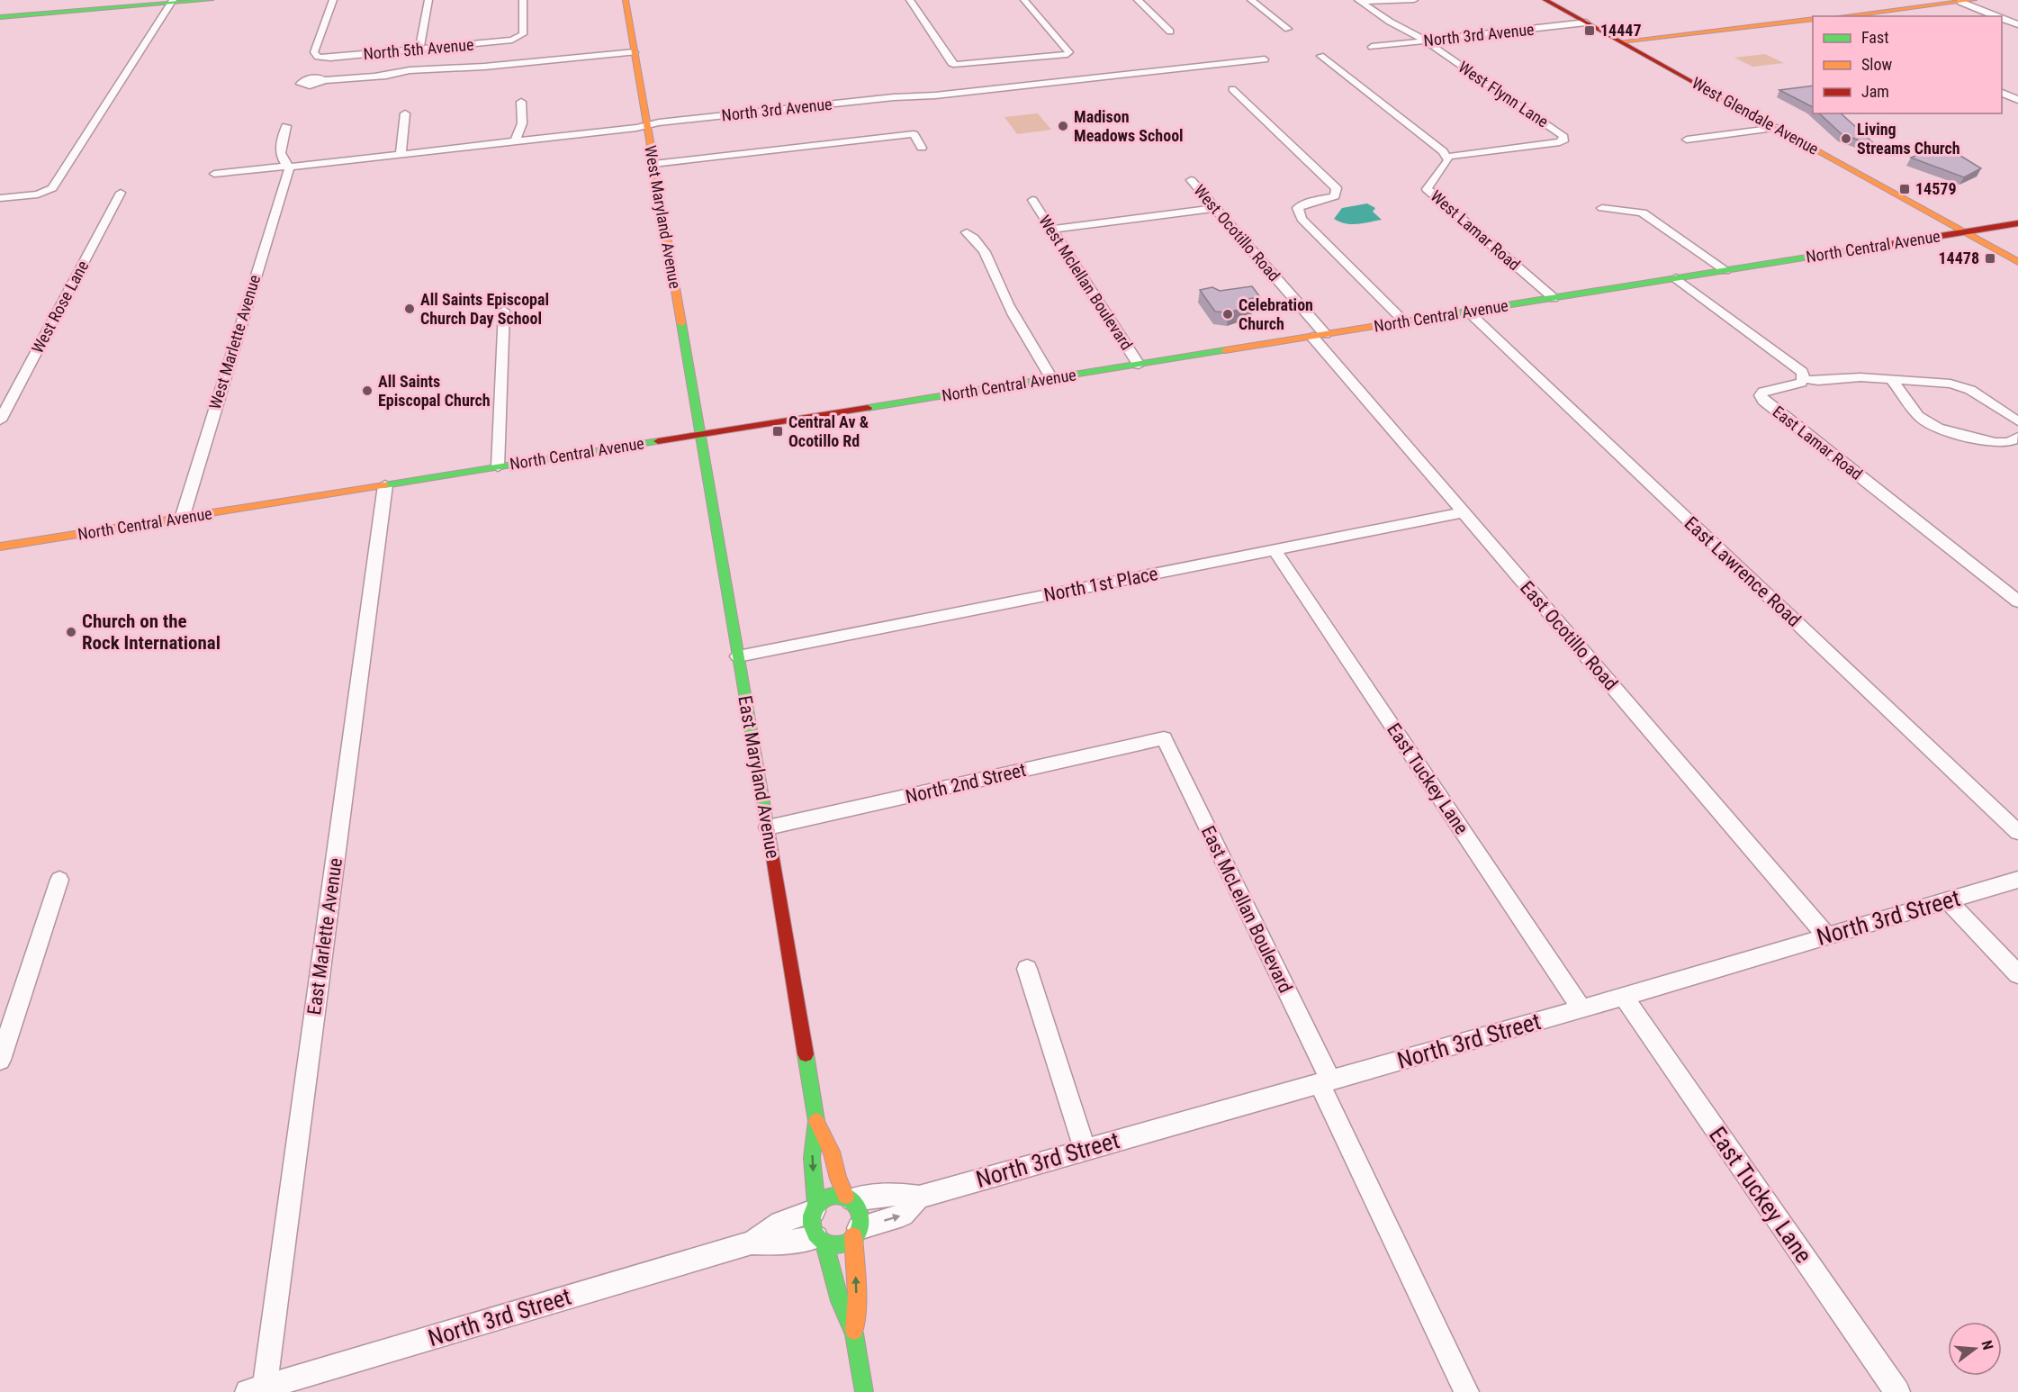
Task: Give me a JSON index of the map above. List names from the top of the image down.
{
  "streets": {
    "main road": [
      "West Glendale Avenue",
      "West Maryland Avenue",
      "North Central Avenue",
      "East Maryland Avenue"
    ],
    "street": [
      "North 3rd Avenue",
      "North 5th Avenue",
      "West Flynn Lane",
      "West Lamar Road",
      "West Ocotillo Road",
      "West Mclellan Boulevard",
      "West Rose Lane",
      "West Marlette Avenue",
      "East Lamar Road",
      "East Lawrence Road",
      "North 1st Place",
      "East Ocotillo Road",
      "East Tuckey Lane",
      "North 2nd Street",
      "East McLellan Boulevard",
      "North 3rd Street",
      "East Marlette Avenue"
    ]
  },
  "crossings": [
    ["North 3rd Avenue", "West Flynn Lane"],
    ["North 3rd Avenue", "West Glendale Avenue"],
    ["North 3rd Avenue", "West Maryland Avenue"],
    ["North 3rd Avenue", "West Marlette Avenue"],
    ["West Flynn Lane", "West Lamar Road"],
    ["West Glendale Avenue", "North Central Avenue"],
    ["West Maryland Avenue", "North Central Avenue"],
    ["West Maryland Avenue", "East Maryland Avenue"],
    ["West Lamar Road", "North Central Avenue"],
    ["West Ocotillo Road", "North Central Avenue"],
    ["West Ocotillo Road", "East Ocotillo Road"],
    ["North Central Avenue", "West Mclellan Boulevard"],
    ["North Central Avenue", "West Marlette Avenue"],
    ["North Central Avenue", "East Lawrence Road"],
    ["North Central Avenue", "East Ocotillo Road"],
    ["North Central Avenue", "East Maryland Avenue"],
    ["North Central Avenue", "East Marlette Avenue"],
    ["North 1st Place", "East Ocotillo Road"],
    ["North 1st Place", "East Maryland Avenue"],
    ["North 1st Place", "East Tuckey Lane"],
    ["East Ocotillo Road", "North 3rd Street"],
    ["East Maryland Avenue", "North 2nd Street"],
    ["East Maryland Avenue", "North 3rd Street"],
    ["East Tuckey Lane", "North 3rd Street"],
    ["North 2nd Street", "East McLellan Boulevard"],
    ["East McLellan Boulevard", "North 3rd Street"],
    ["North 3rd Street", "East Marlette Avenue"]
  ],
  "places": {
    "transit": [
      "14447",
      "14579",
      "14478",
      "Central Av & Ocotillo Rd"
    ],
    "other": [
      "Madison Meadows School",
      "Living Streams Church",
      "All Saints Episcopal Church Day School",
      "Celebration Church",
      "All Saints Episcopal Church",
      "Church on the Rock International"
    ]
  },
  "legend": ["Fast", "Slow", "Jam"],
  "north": "right"
}
